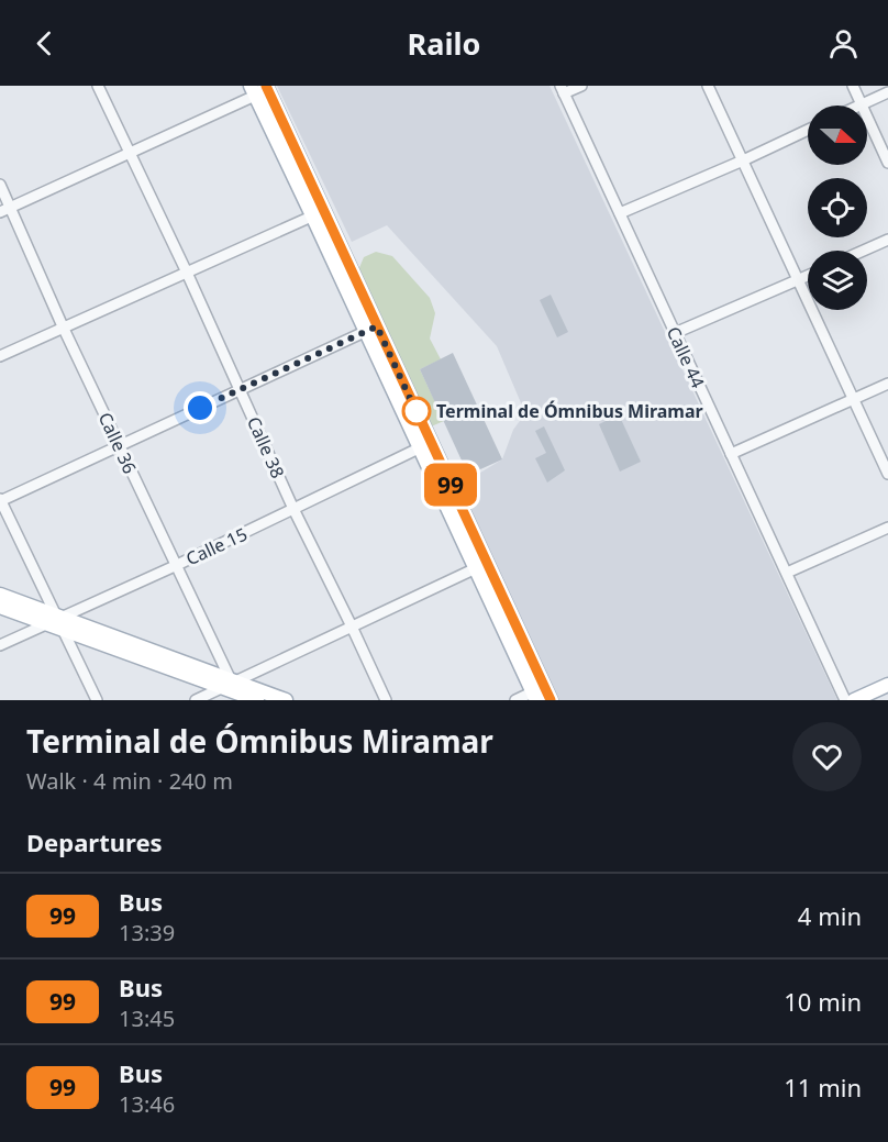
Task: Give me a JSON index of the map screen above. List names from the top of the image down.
{
  "streets": {
    "street": [
      "Calle 44",
      "Calle 36",
      "Calle 38",
      "Calle 15"
    ]
  },
  "crossings": [
    ["Calle 36", "Calle 15"],
    ["Calle 38", "Calle 15"]
  ],
  "places": ["Terminal de Ómnibus Miramar"],
  "lines": ["bus line 99"],
  "north": "right",
  "page": {
    "header": "Railo",
    "on_map": "99",
    "heading": [
      ["Terminal de Ómnibus Miramar", "Walk · 4 min · 240 m"],
      "Departures"
    ],
    "list": [
      {
        "mark": "99",
        "name": "Bus",
        "note": "13:39",
        "value": "4 min"
      },
      {
        "mark": "99",
        "name": "Bus",
        "note": "13:45",
        "value": "10 min"
      },
      {
        "mark": "99",
        "name": "Bus",
        "note": "13:46",
        "value": "11 min"
      }
    ]
  }
}
